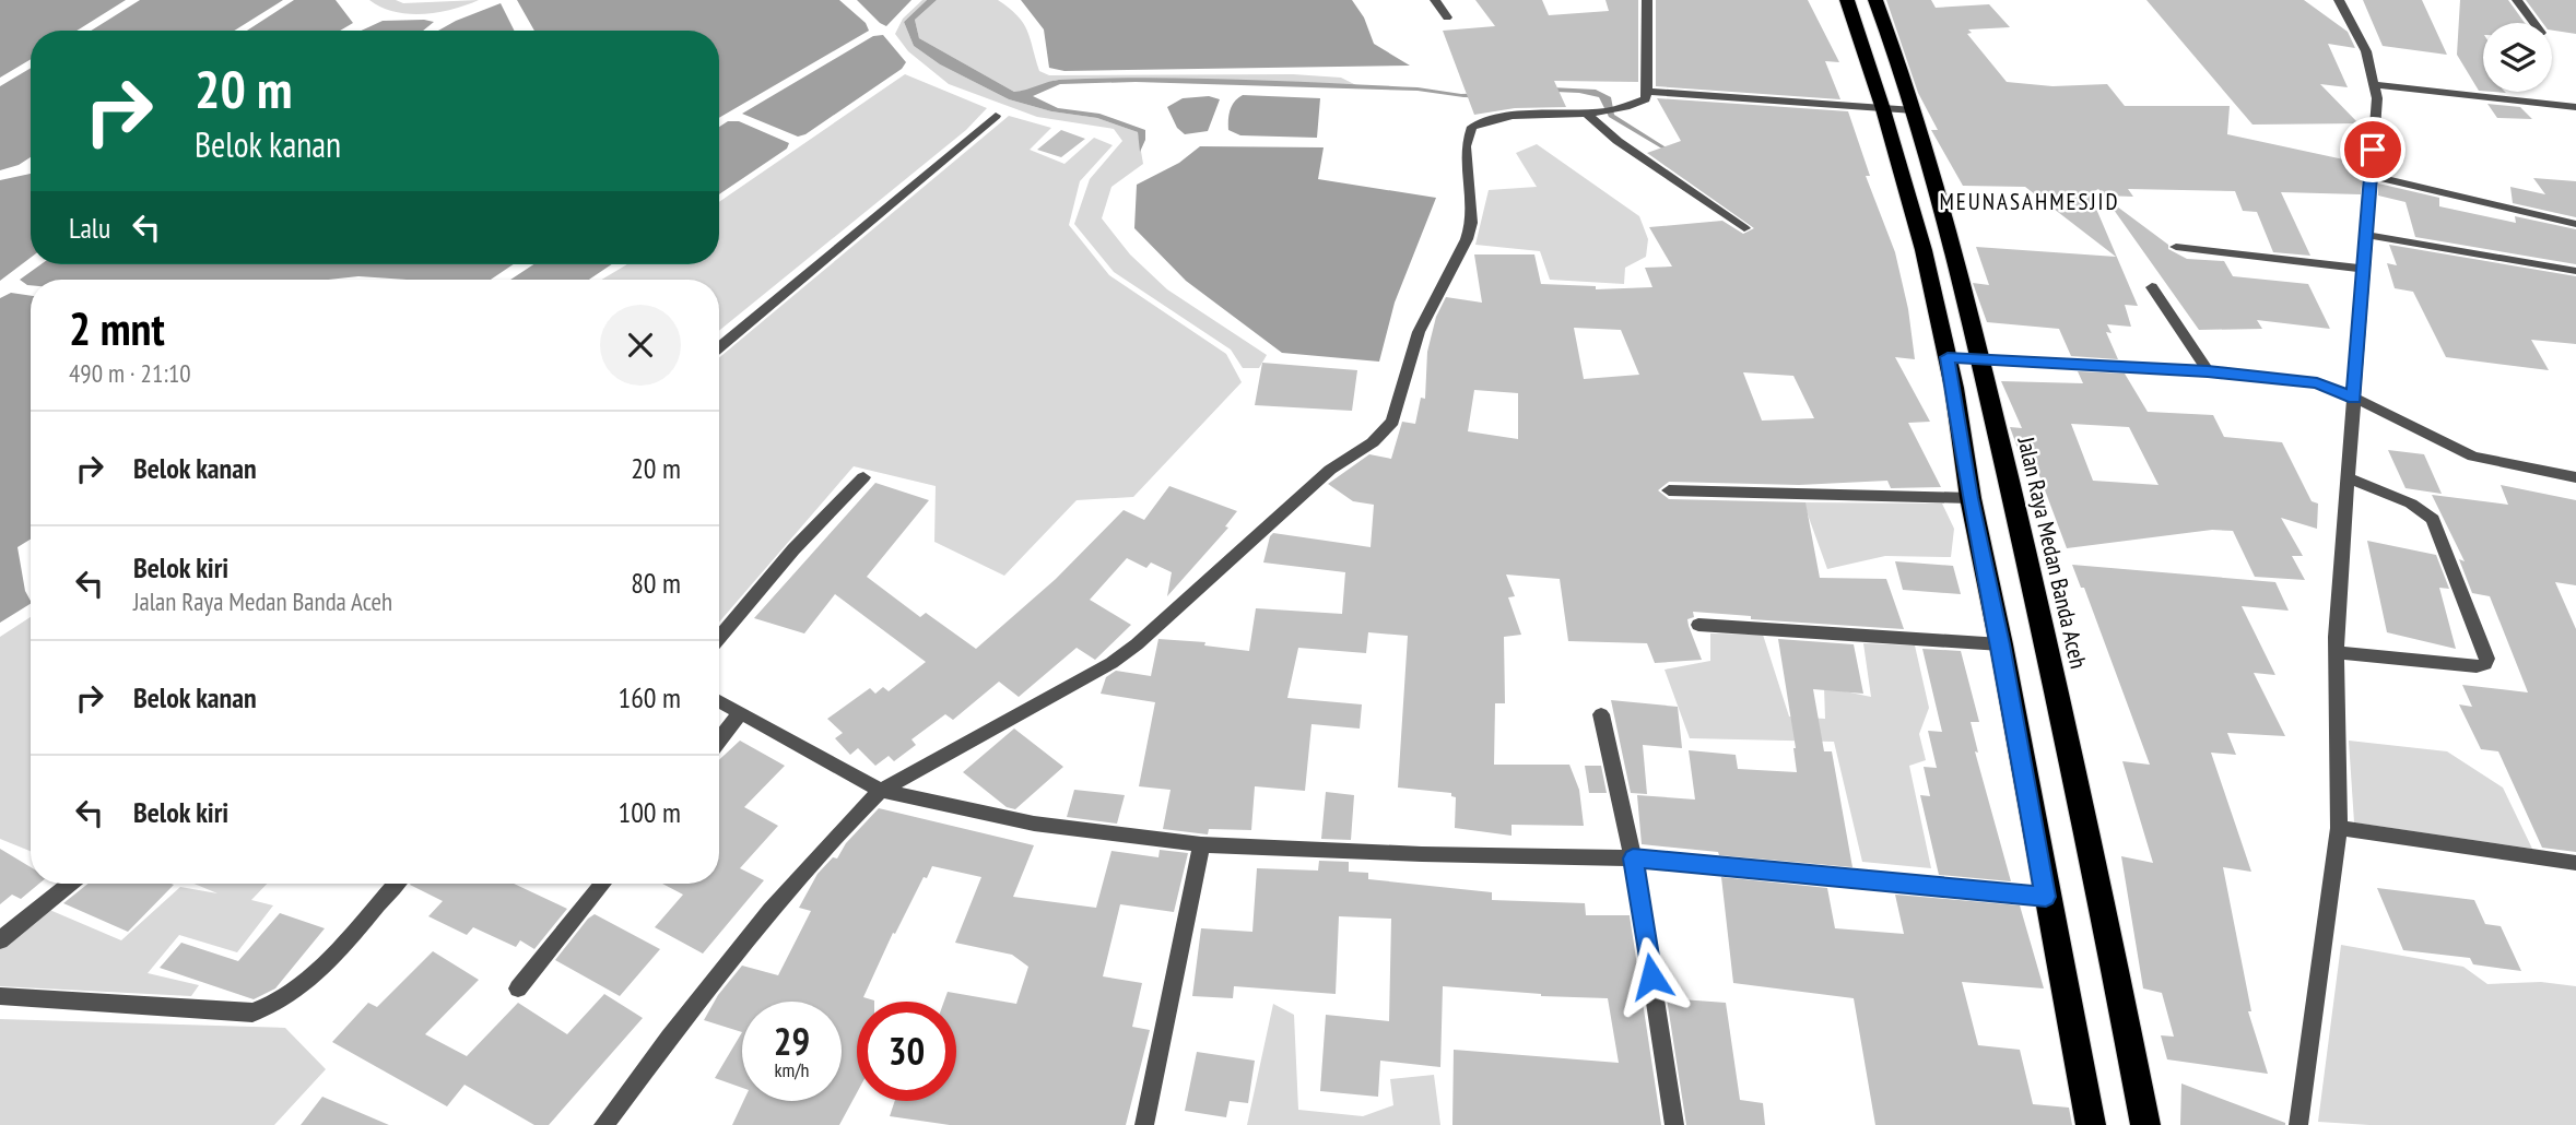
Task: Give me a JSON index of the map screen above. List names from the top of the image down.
{
  "streets": {
    "highway": ["Jalan Raya Medan Banda Aceh"]
  },
  "districts": ["MEUNASAHMESJID"],
  "page": {
    "turn": ["20 m", "Belok kanan"],
    "then": "Lalu",
    "heading": ["2 mnt", "490 m · 21:10"],
    "list": [
      {
        "name": "Belok kanan",
        "value": "20 m"
      },
      {
        "name": "Belok kiri",
        "note": "Jalan Raya Medan Banda Aceh",
        "value": "80 m"
      },
      {
        "name": "Belok kanan",
        "value": "160 m"
      },
      {
        "name": "Belok kiri",
        "value": "100 m"
      }
    ],
    "speed": "29 km/h",
    "limit": "30"
  }
}
